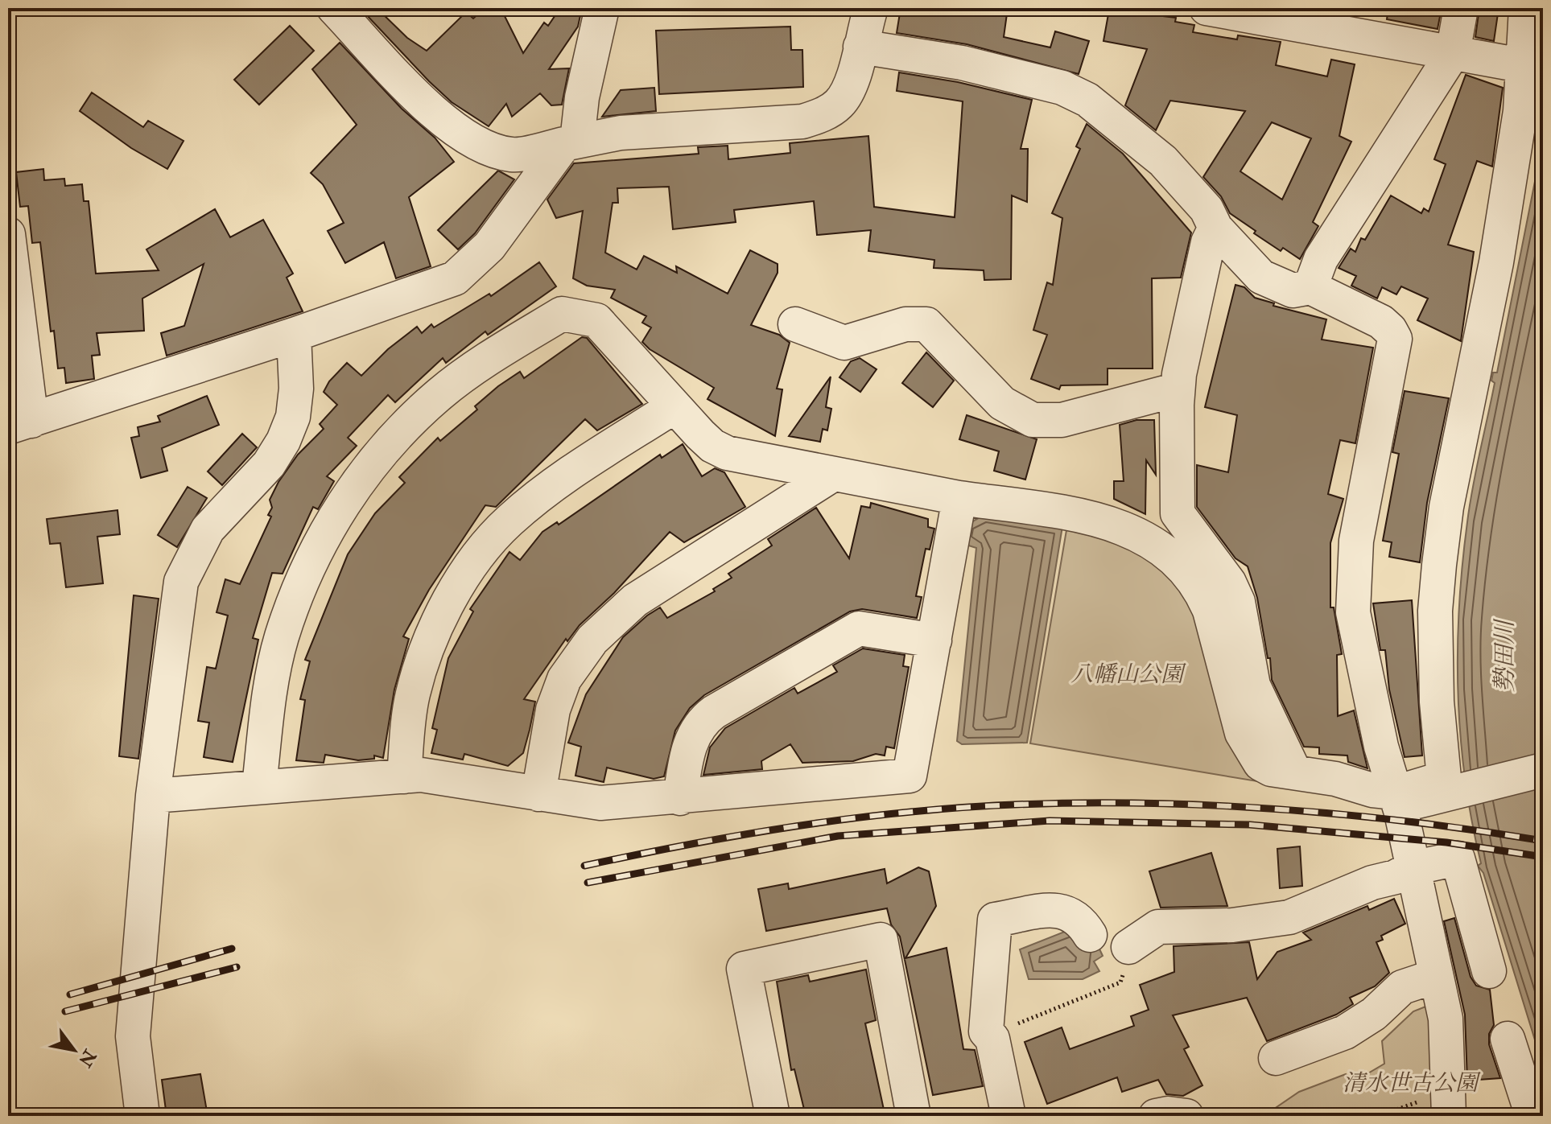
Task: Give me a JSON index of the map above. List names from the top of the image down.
{
  "water": ["勢田川"],
  "parks": ["八幡山公園", "清水世古公園"],
  "north": "bottom right"
}
